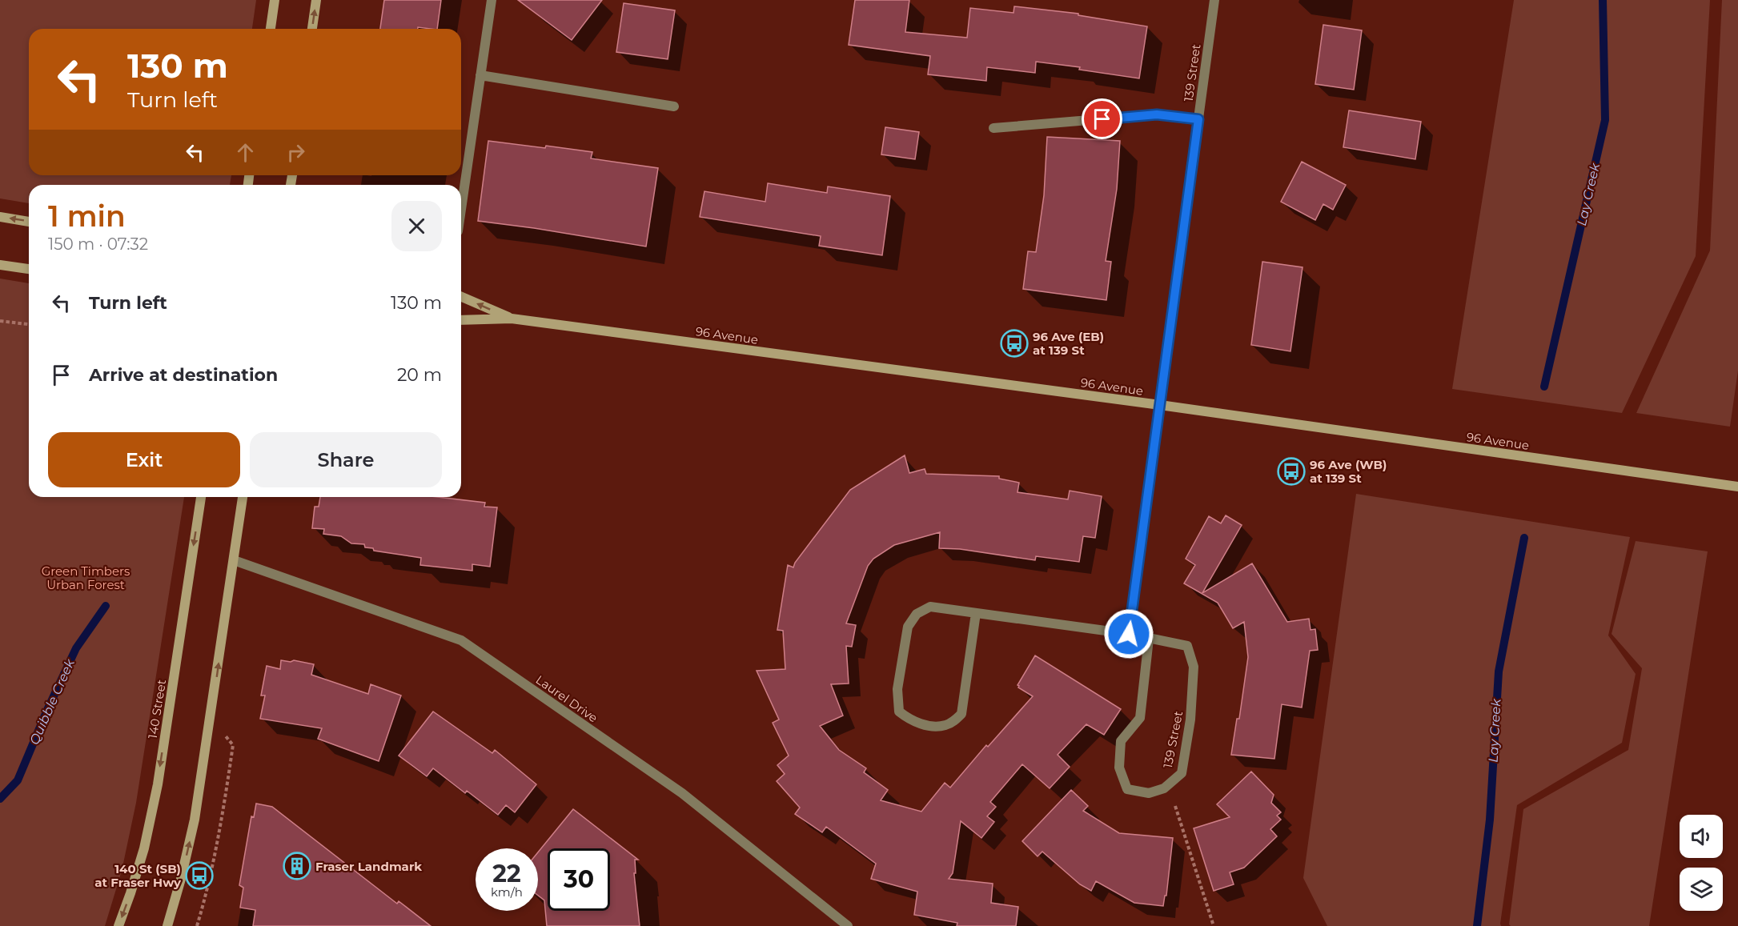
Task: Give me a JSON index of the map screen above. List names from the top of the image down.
{
  "streets": {
    "main road": ["96 Avenue", "140 Street"],
    "street": ["139 Street", "Laurel Drive"]
  },
  "crossings": [
    ["139 Street", "96 Avenue"]
  ],
  "water": ["Lay Creek", "Quibble Creek"],
  "parks": ["Green Timbers Urban Forest"],
  "places": {
    "bus stop": ["96 Ave (EB) at 139 St", "96 Ave (WB) at 139 St", "140 St (SB) at Fraser Hwy"],
    "building": ["Fraser Landmark"]
  },
  "page": {
    "turn": ["130 m", "Turn left"],
    "heading": ["1 min", "150 m · 07:32"],
    "list": [
      {
        "name": "Turn left",
        "value": "130 m"
      },
      {
        "name": "Arrive at destination",
        "value": "20 m"
      }
    ],
    "buttons": ["Exit", "Share"],
    "speed": "22 km/h",
    "limit": "30"
  }
}
